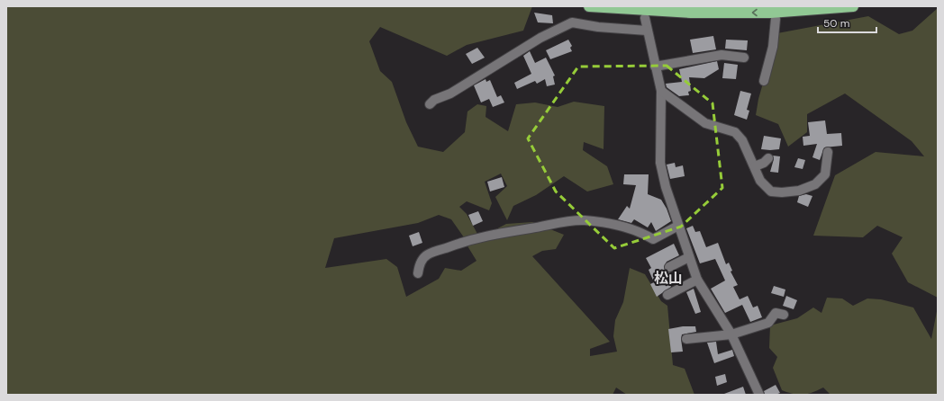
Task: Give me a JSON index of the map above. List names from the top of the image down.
{
  "districts": ["松山"],
  "scale_bar": "50 m"
}
